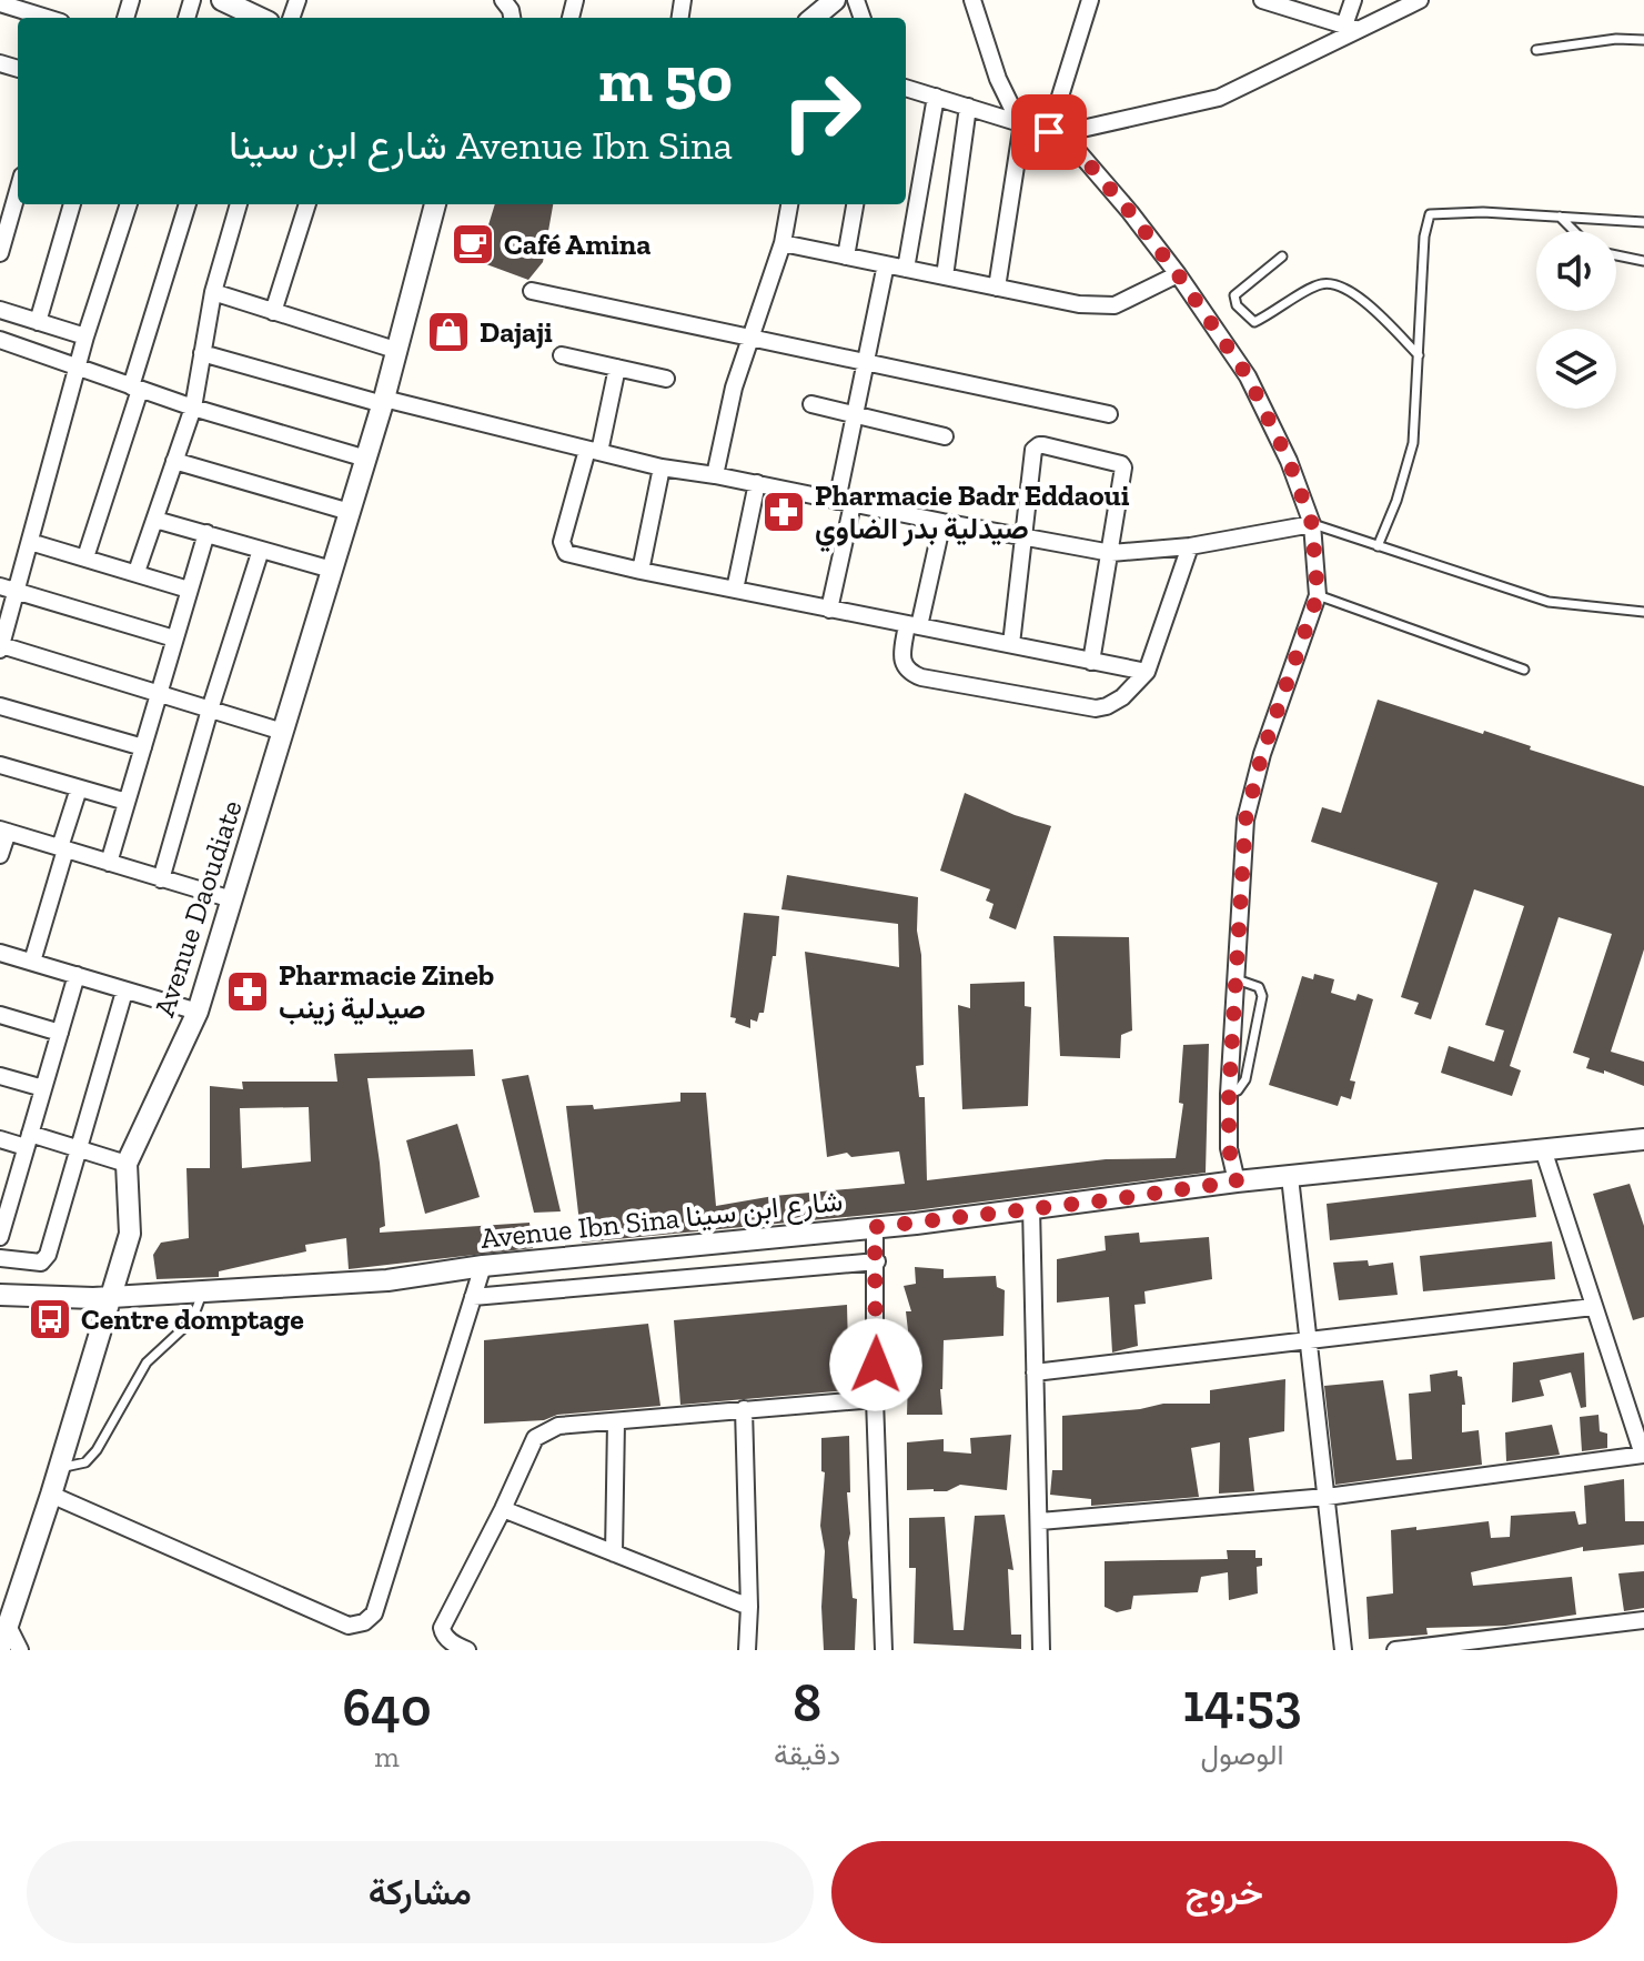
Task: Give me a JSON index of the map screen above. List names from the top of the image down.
{
  "streets": {
    "street": ["Avenue Daoudiate", "Avenue Ibn Sina شارع ابن سينا"]
  },
  "crossings": [
    ["Avenue Daoudiate", "Avenue Ibn Sina شارع ابن سينا"]
  ],
  "places": {
    "cafe": ["Café Amina"],
    "shop": ["Dajaji"],
    "pharmacy": ["Pharmacie Badr Eddaoui صيدلية بدر الضاوي", "Pharmacie Zineb صيدلية زينب"],
    "bus stop": ["Centre domptage"]
  },
  "page": {
    "turn": ["50 m", "Avenue Ibn Sina شارع ابن سينا"],
    "eta": [
      "14:53",
      "الوصول",
      "8",
      "دقيقة",
      "640",
      "m"
    ],
    "buttons": ["خروج", "مشاركة"]
  }
}
